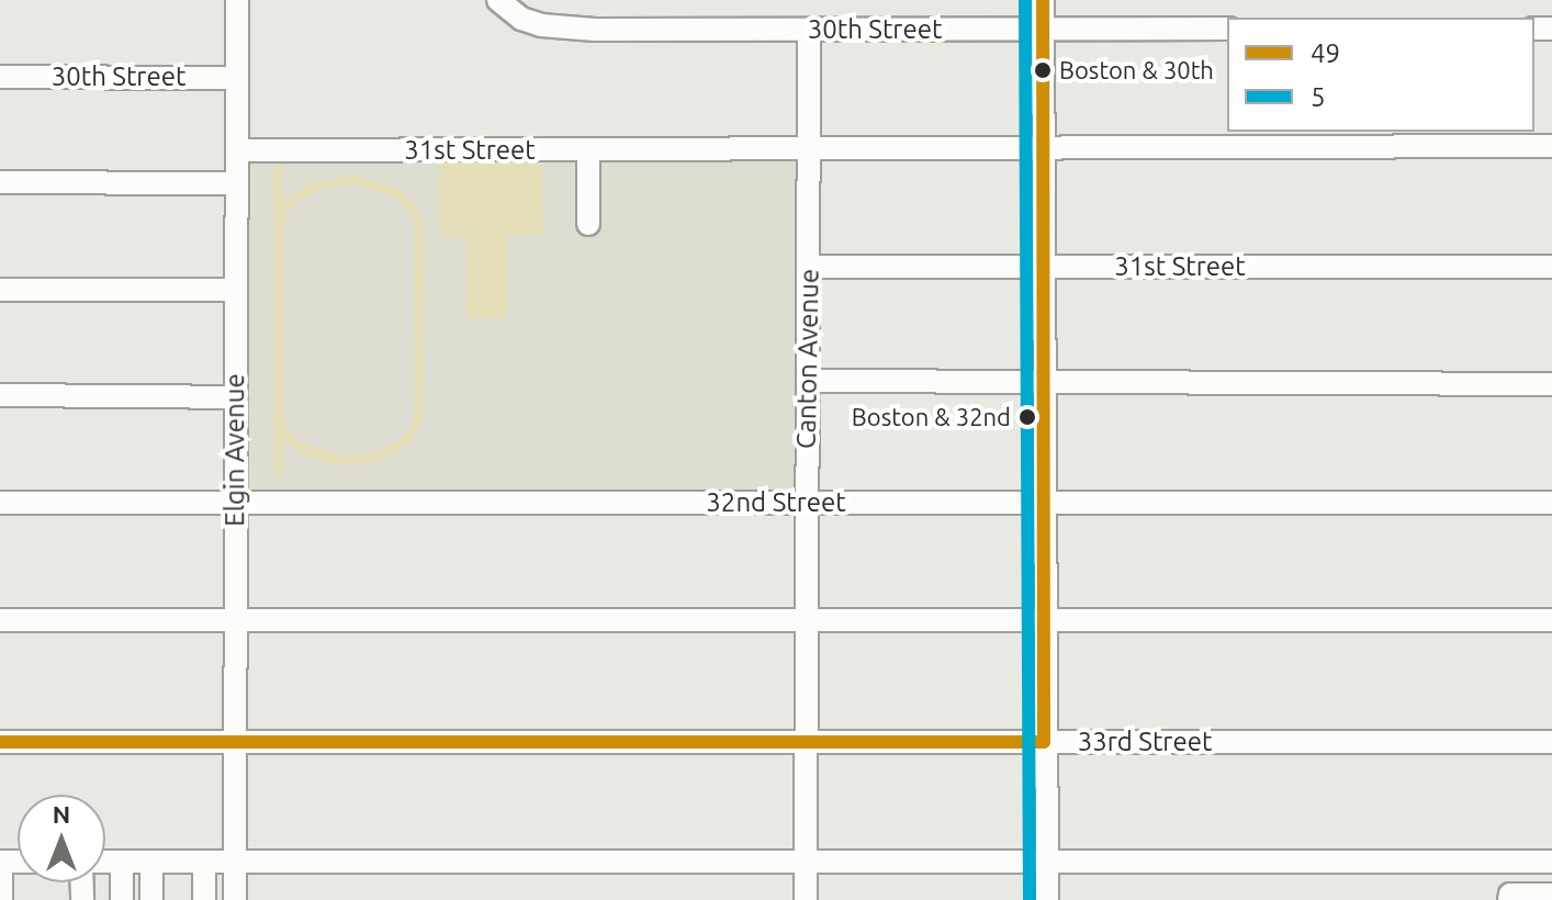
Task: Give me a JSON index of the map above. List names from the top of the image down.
{
  "streets": {
    "street": [
      "30th Street",
      "31st Street",
      "Canton Avenue",
      "Elgin Avenue",
      "32nd Street",
      "33rd Street"
    ]
  },
  "crossings": [
    ["30th Street", "Canton Avenue"],
    ["30th Street", "Elgin Avenue"],
    ["31st Street", "Canton Avenue"],
    ["31st Street", "Elgin Avenue"],
    ["Canton Avenue", "32nd Street"],
    ["Canton Avenue", "33rd Street"],
    ["Elgin Avenue", "32nd Street"],
    ["Elgin Avenue", "33rd Street"]
  ],
  "places": ["Boston & 30th", "Boston & 32nd"],
  "lines": ["transit line 49", "transit line 5"],
  "legend": ["49", "5"],
  "north": "top"
}
